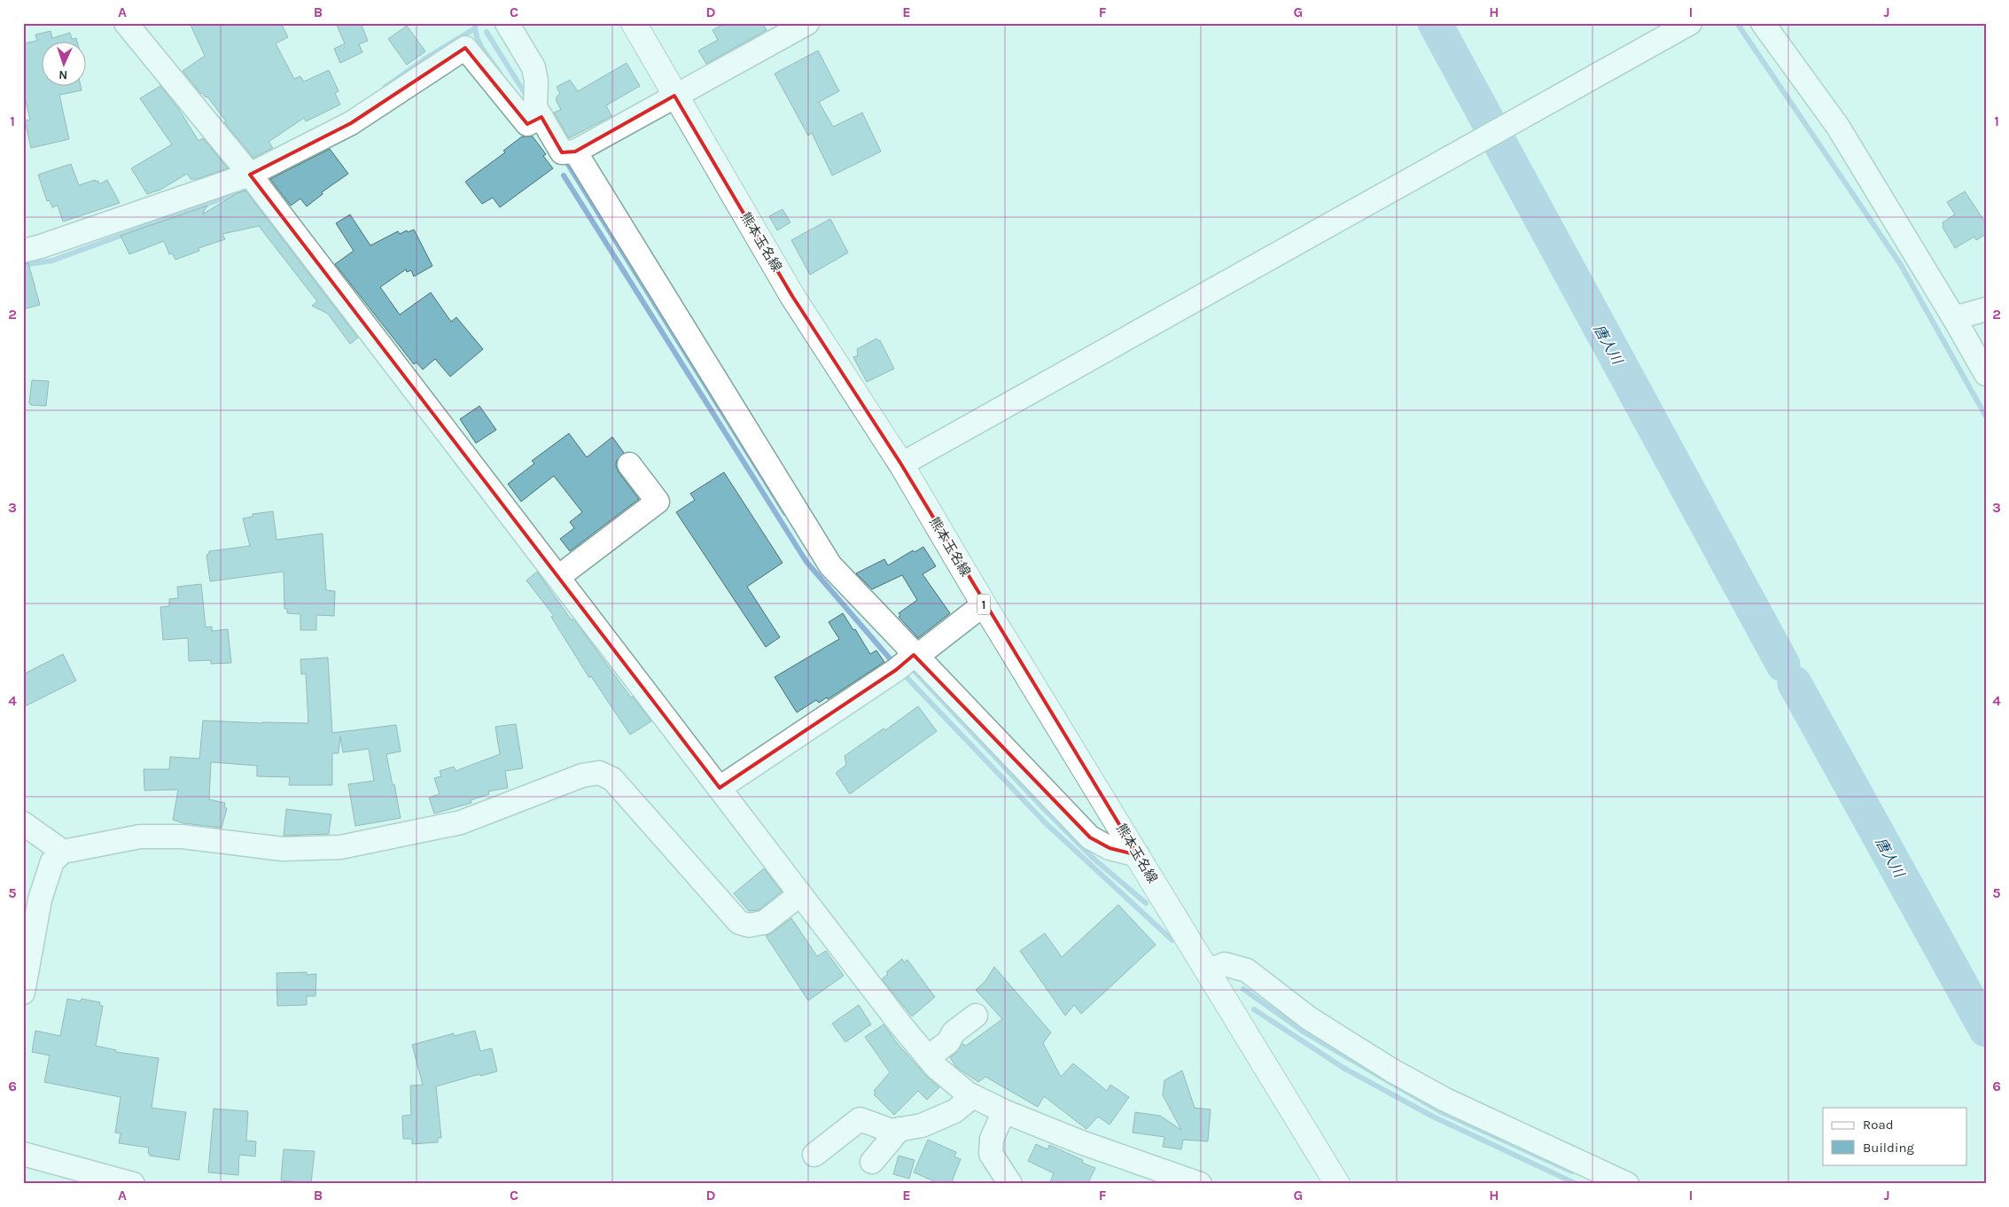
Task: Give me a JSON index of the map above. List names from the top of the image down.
{
  "streets": {
    "main road": ["熊本玉名線", "1"]
  },
  "water": ["唐人川"],
  "legend": ["Road", "Building"],
  "north": "bottom",
  "grid": {
    "columns": [
      "A",
      "B",
      "C",
      "D",
      "E",
      "F",
      "G",
      "H",
      "I",
      "J"
    ],
    "rows": [
      "1",
      "2",
      "3",
      "4",
      "5",
      "6"
    ]
  }
}
